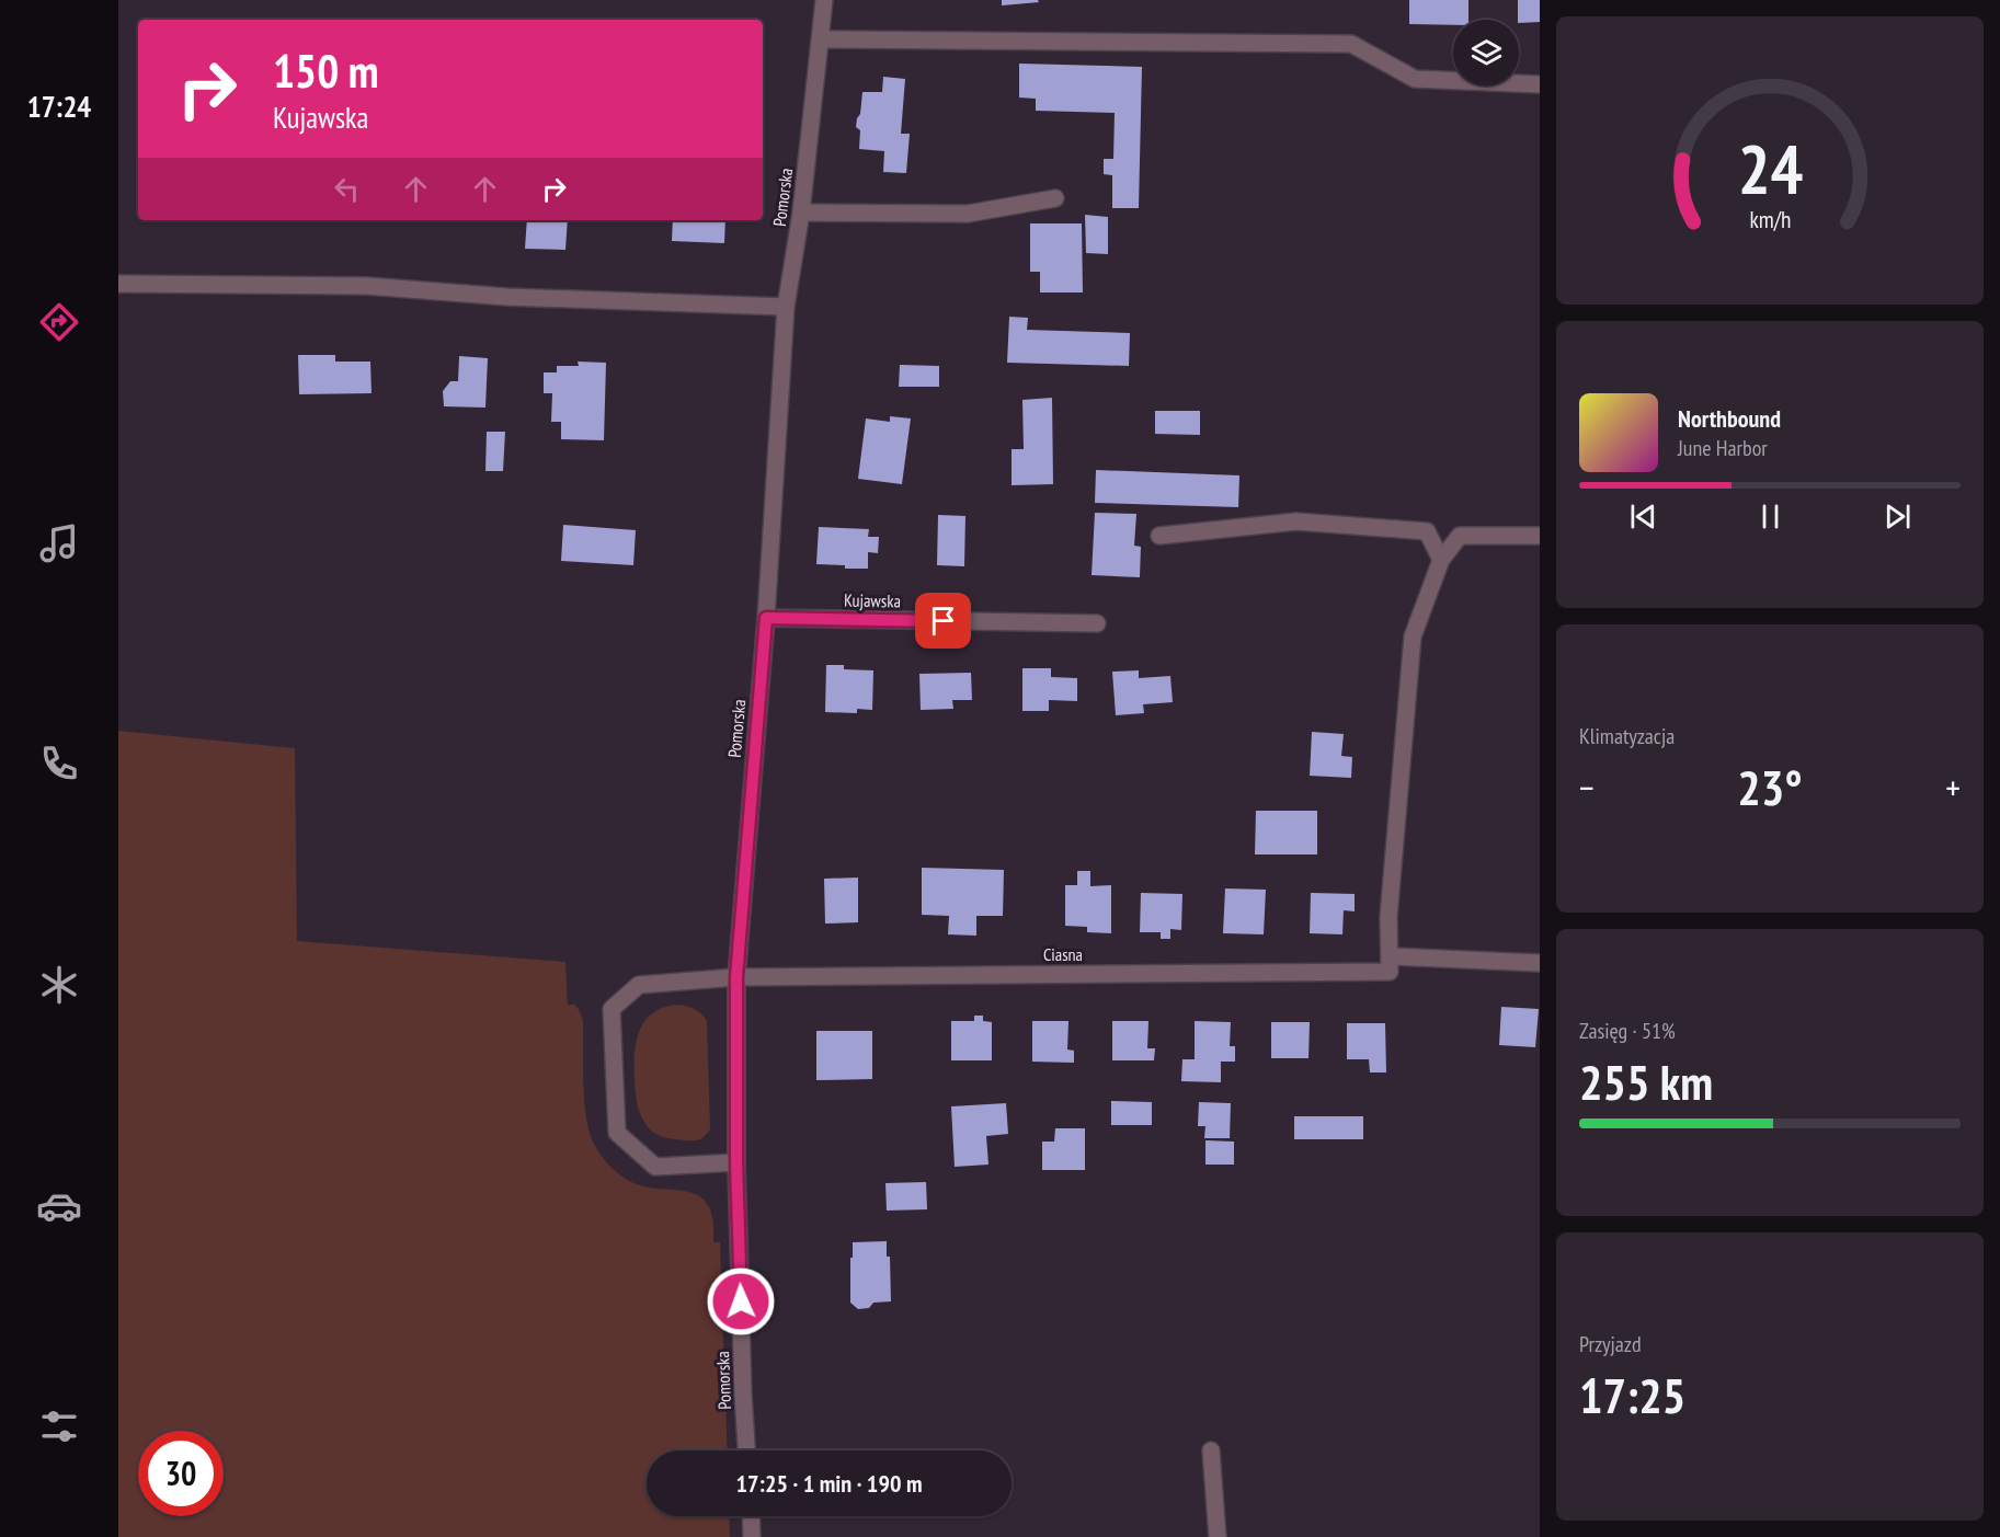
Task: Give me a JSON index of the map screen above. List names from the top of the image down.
{
  "streets": {
    "street": ["Pomorska", "Kujawska", "Ciasna"]
  },
  "crossings": [
    ["Pomorska", "Kujawska"],
    ["Pomorska", "Ciasna"]
  ],
  "page": {
    "tabs": "17:24",
    "turn": ["150 m", "Kujawska"],
    "song": ["Northbound", "June Harbor"],
    "tile": [
      "Klimatyzacja",
      ["Zasięg · 51%", "255 km"],
      ["Przyjazd", "17:25"]
    ],
    "heat": ["−", "23°", "+"],
    "limit": "30",
    "trip": "17:25 · 1 min · 190 m",
    "gauge": ["24", "km/h"]
  }
}
